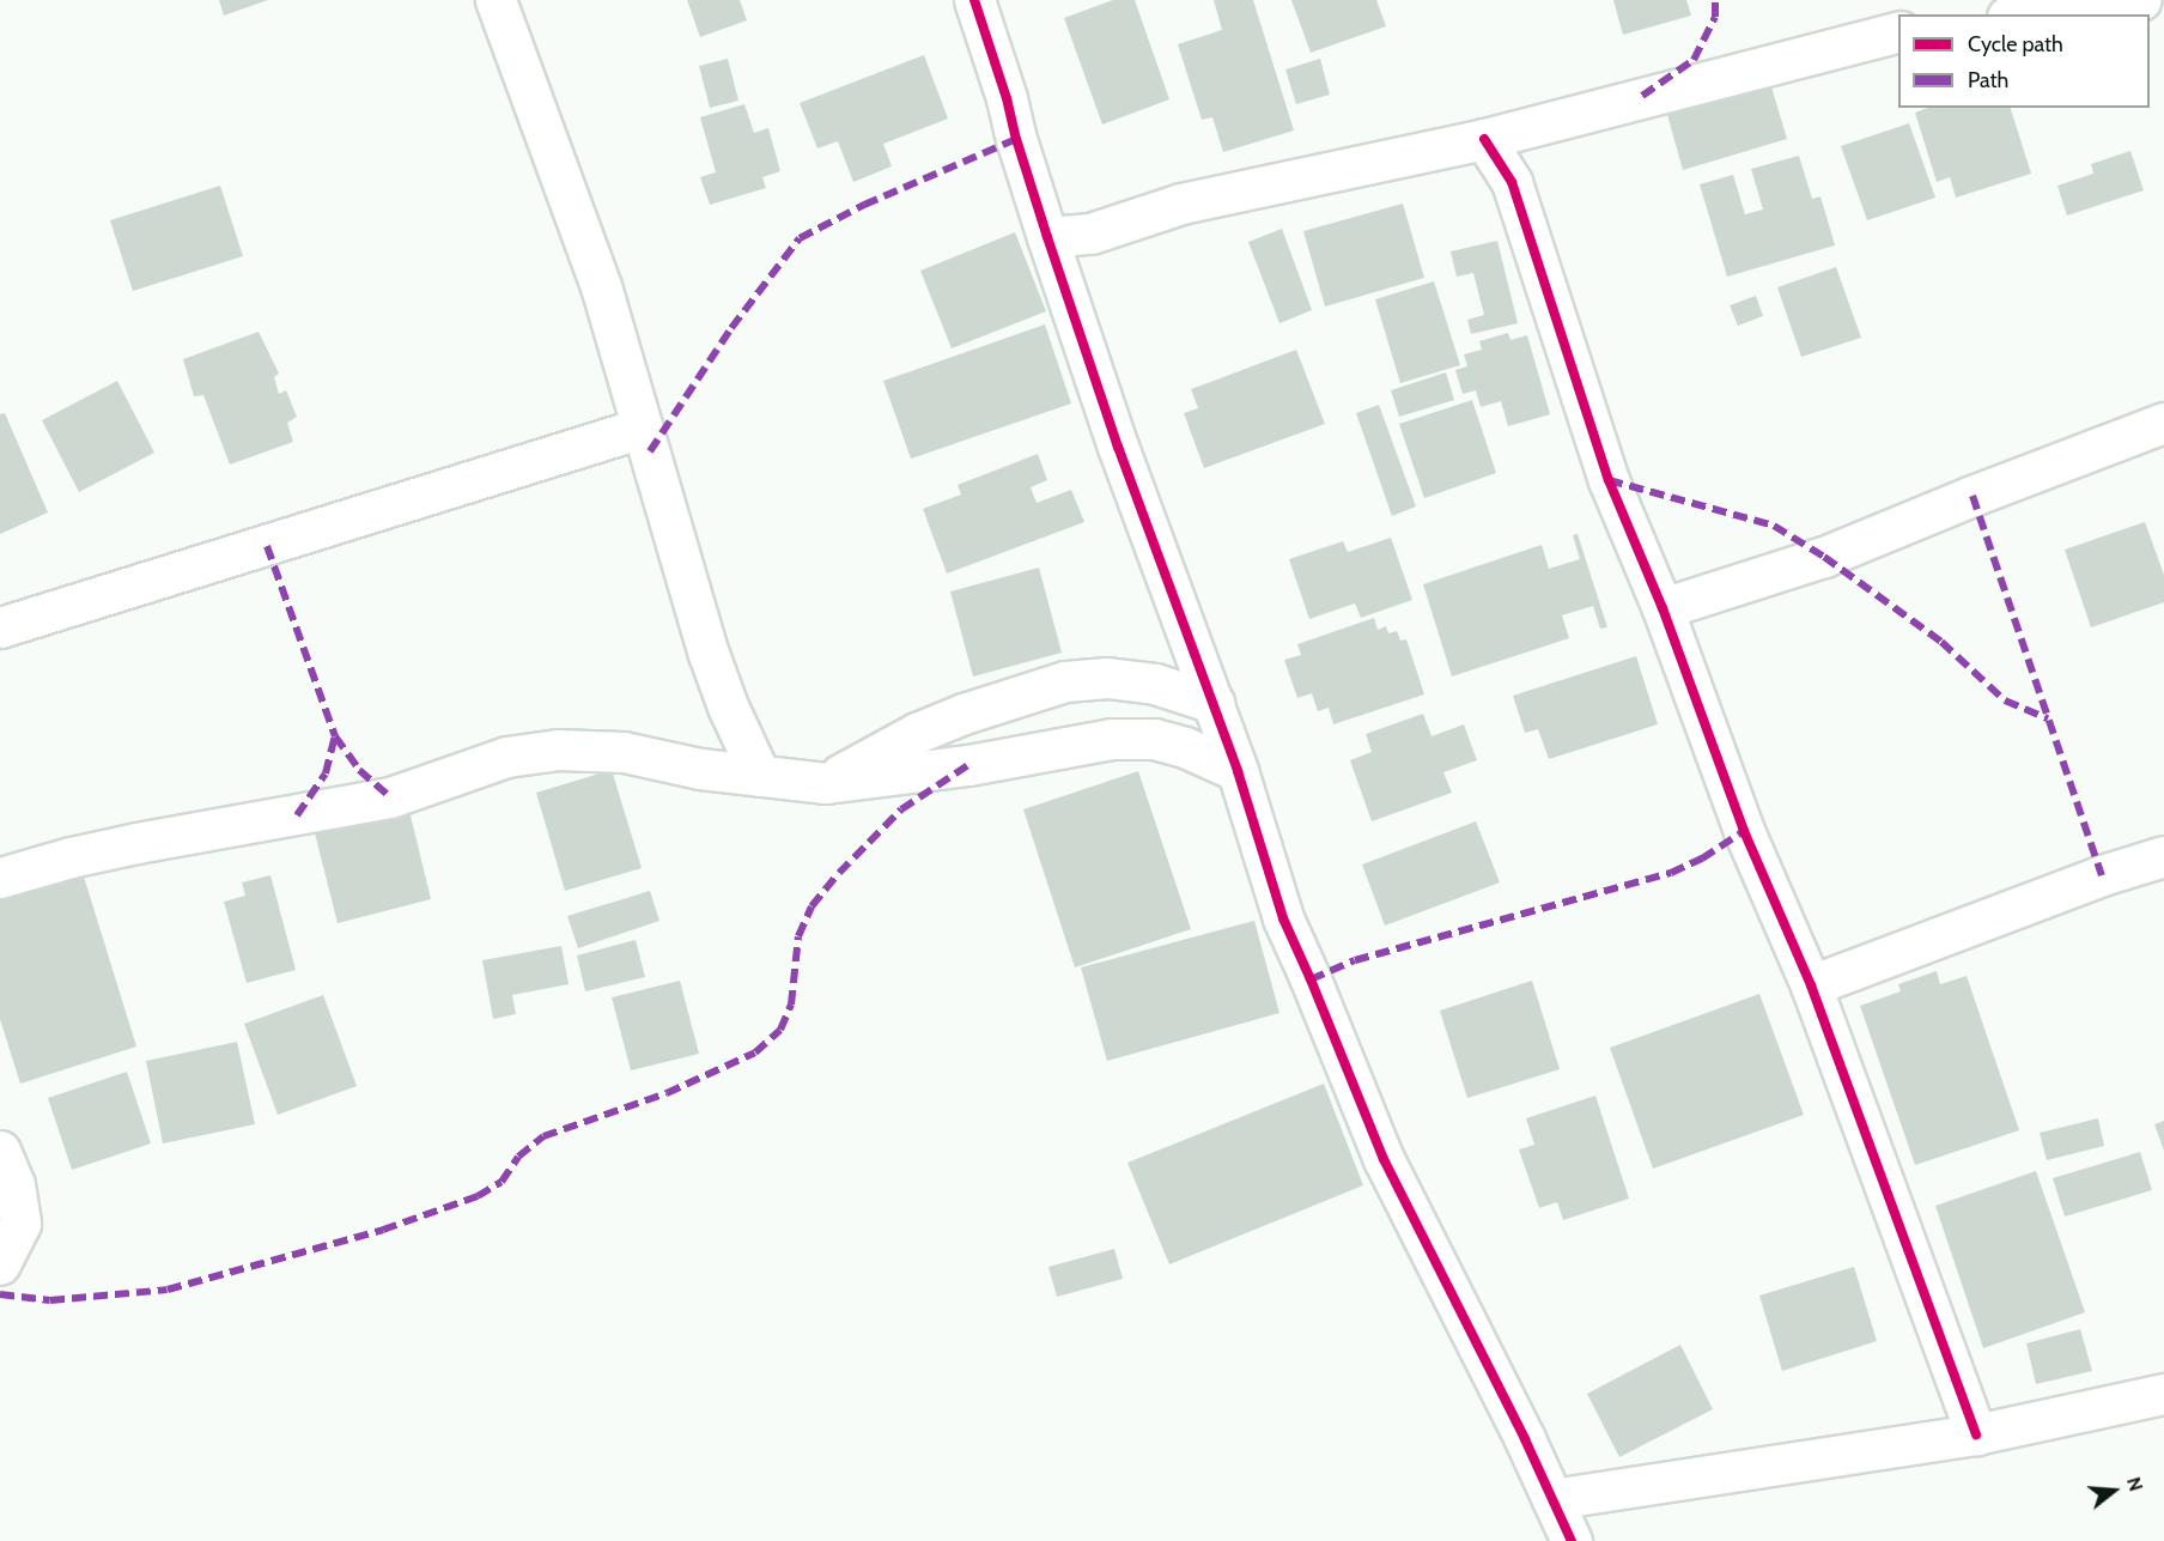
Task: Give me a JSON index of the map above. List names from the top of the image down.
{
  "legend": ["Cycle path", "Path"],
  "north": "right"
}
